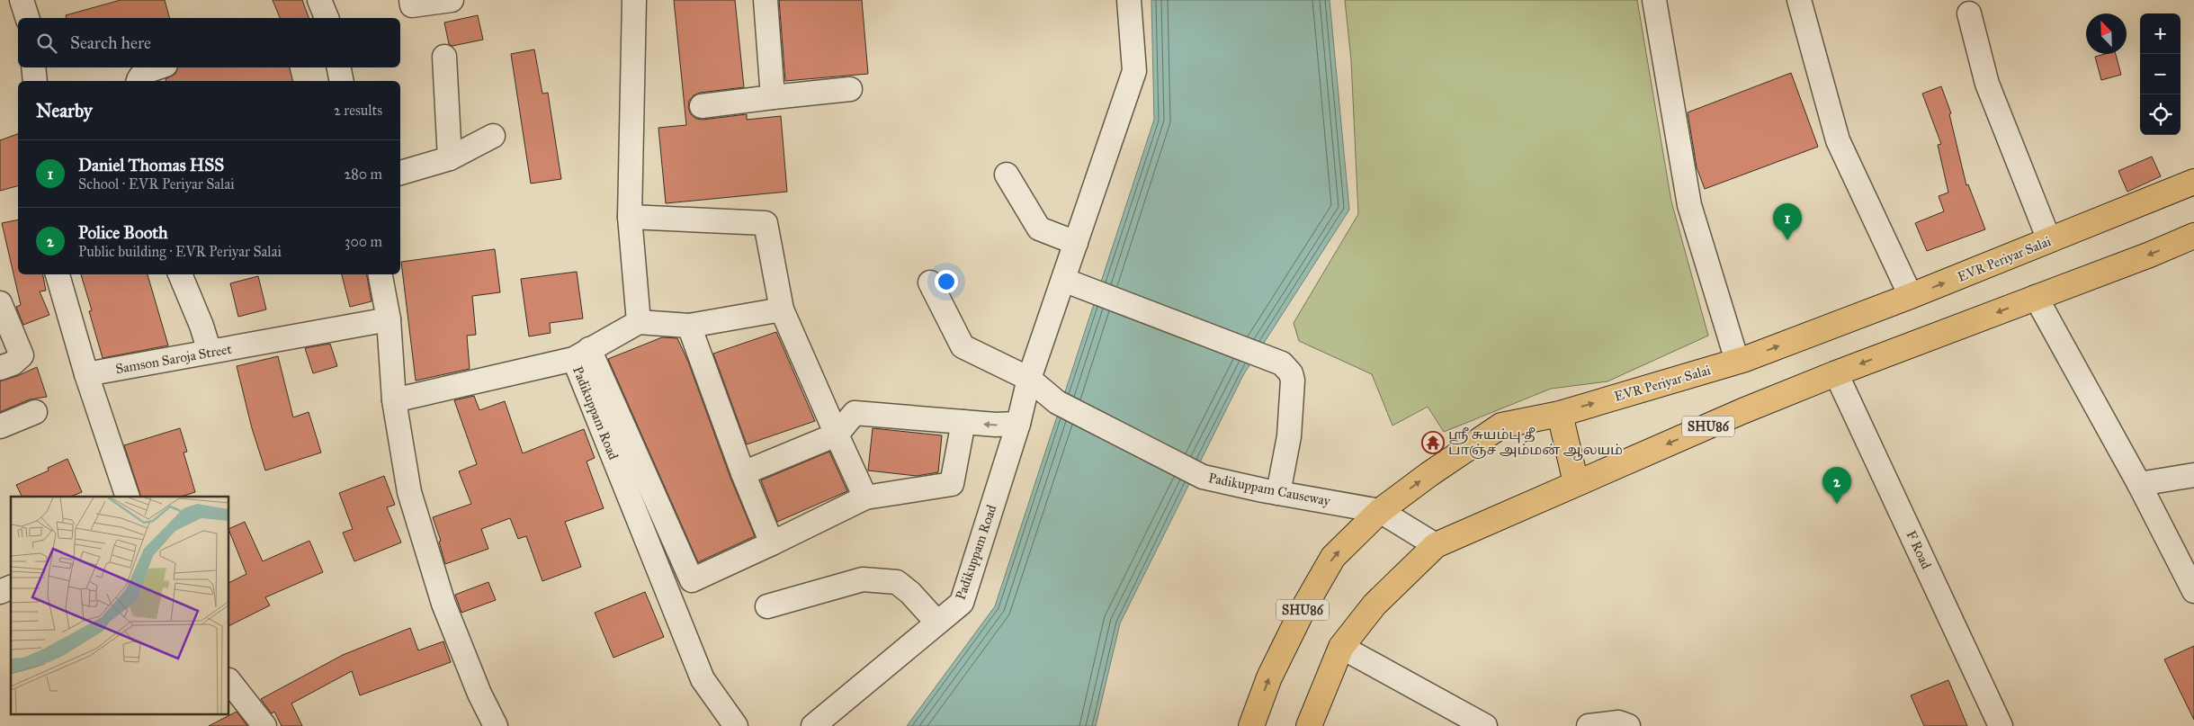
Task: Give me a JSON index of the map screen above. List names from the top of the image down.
{
  "streets": {
    "main road": ["EVR Periyar Salai", "SHU86"],
    "street": [
      "Samson Saroja Street",
      "Padikuppam Road",
      "Padikuppam Causeway",
      "F Road"
    ]
  },
  "crossings": [
    ["EVR Periyar Salai", "Padikuppam Causeway"],
    ["Padikuppam Road", "Padikuppam Causeway"],
    ["SHU86", "Padikuppam Causeway"],
    ["SHU86", "F Road"]
  ],
  "places": {
    "temple": ["ஶ்ரீ சுயம்பு தீ பாஞ்ச அம்மன் ஆலயம்"]
  },
  "north": "top left",
  "page": {
    "map_buttons": ["+", "−"],
    "search": "Search here",
    "heading": ["Nearby", "2 results"],
    "list": [
      {
        "mark": "1",
        "name": "Daniel Thomas HSS",
        "note": "School · EVR Periyar Salai",
        "value": "280 m"
      },
      {
        "mark": "2",
        "name": "Police Booth",
        "note": "Public building · EVR Periyar Salai",
        "value": "300 m"
      }
    ],
    "pins": ["1", "2"]
  }
}
